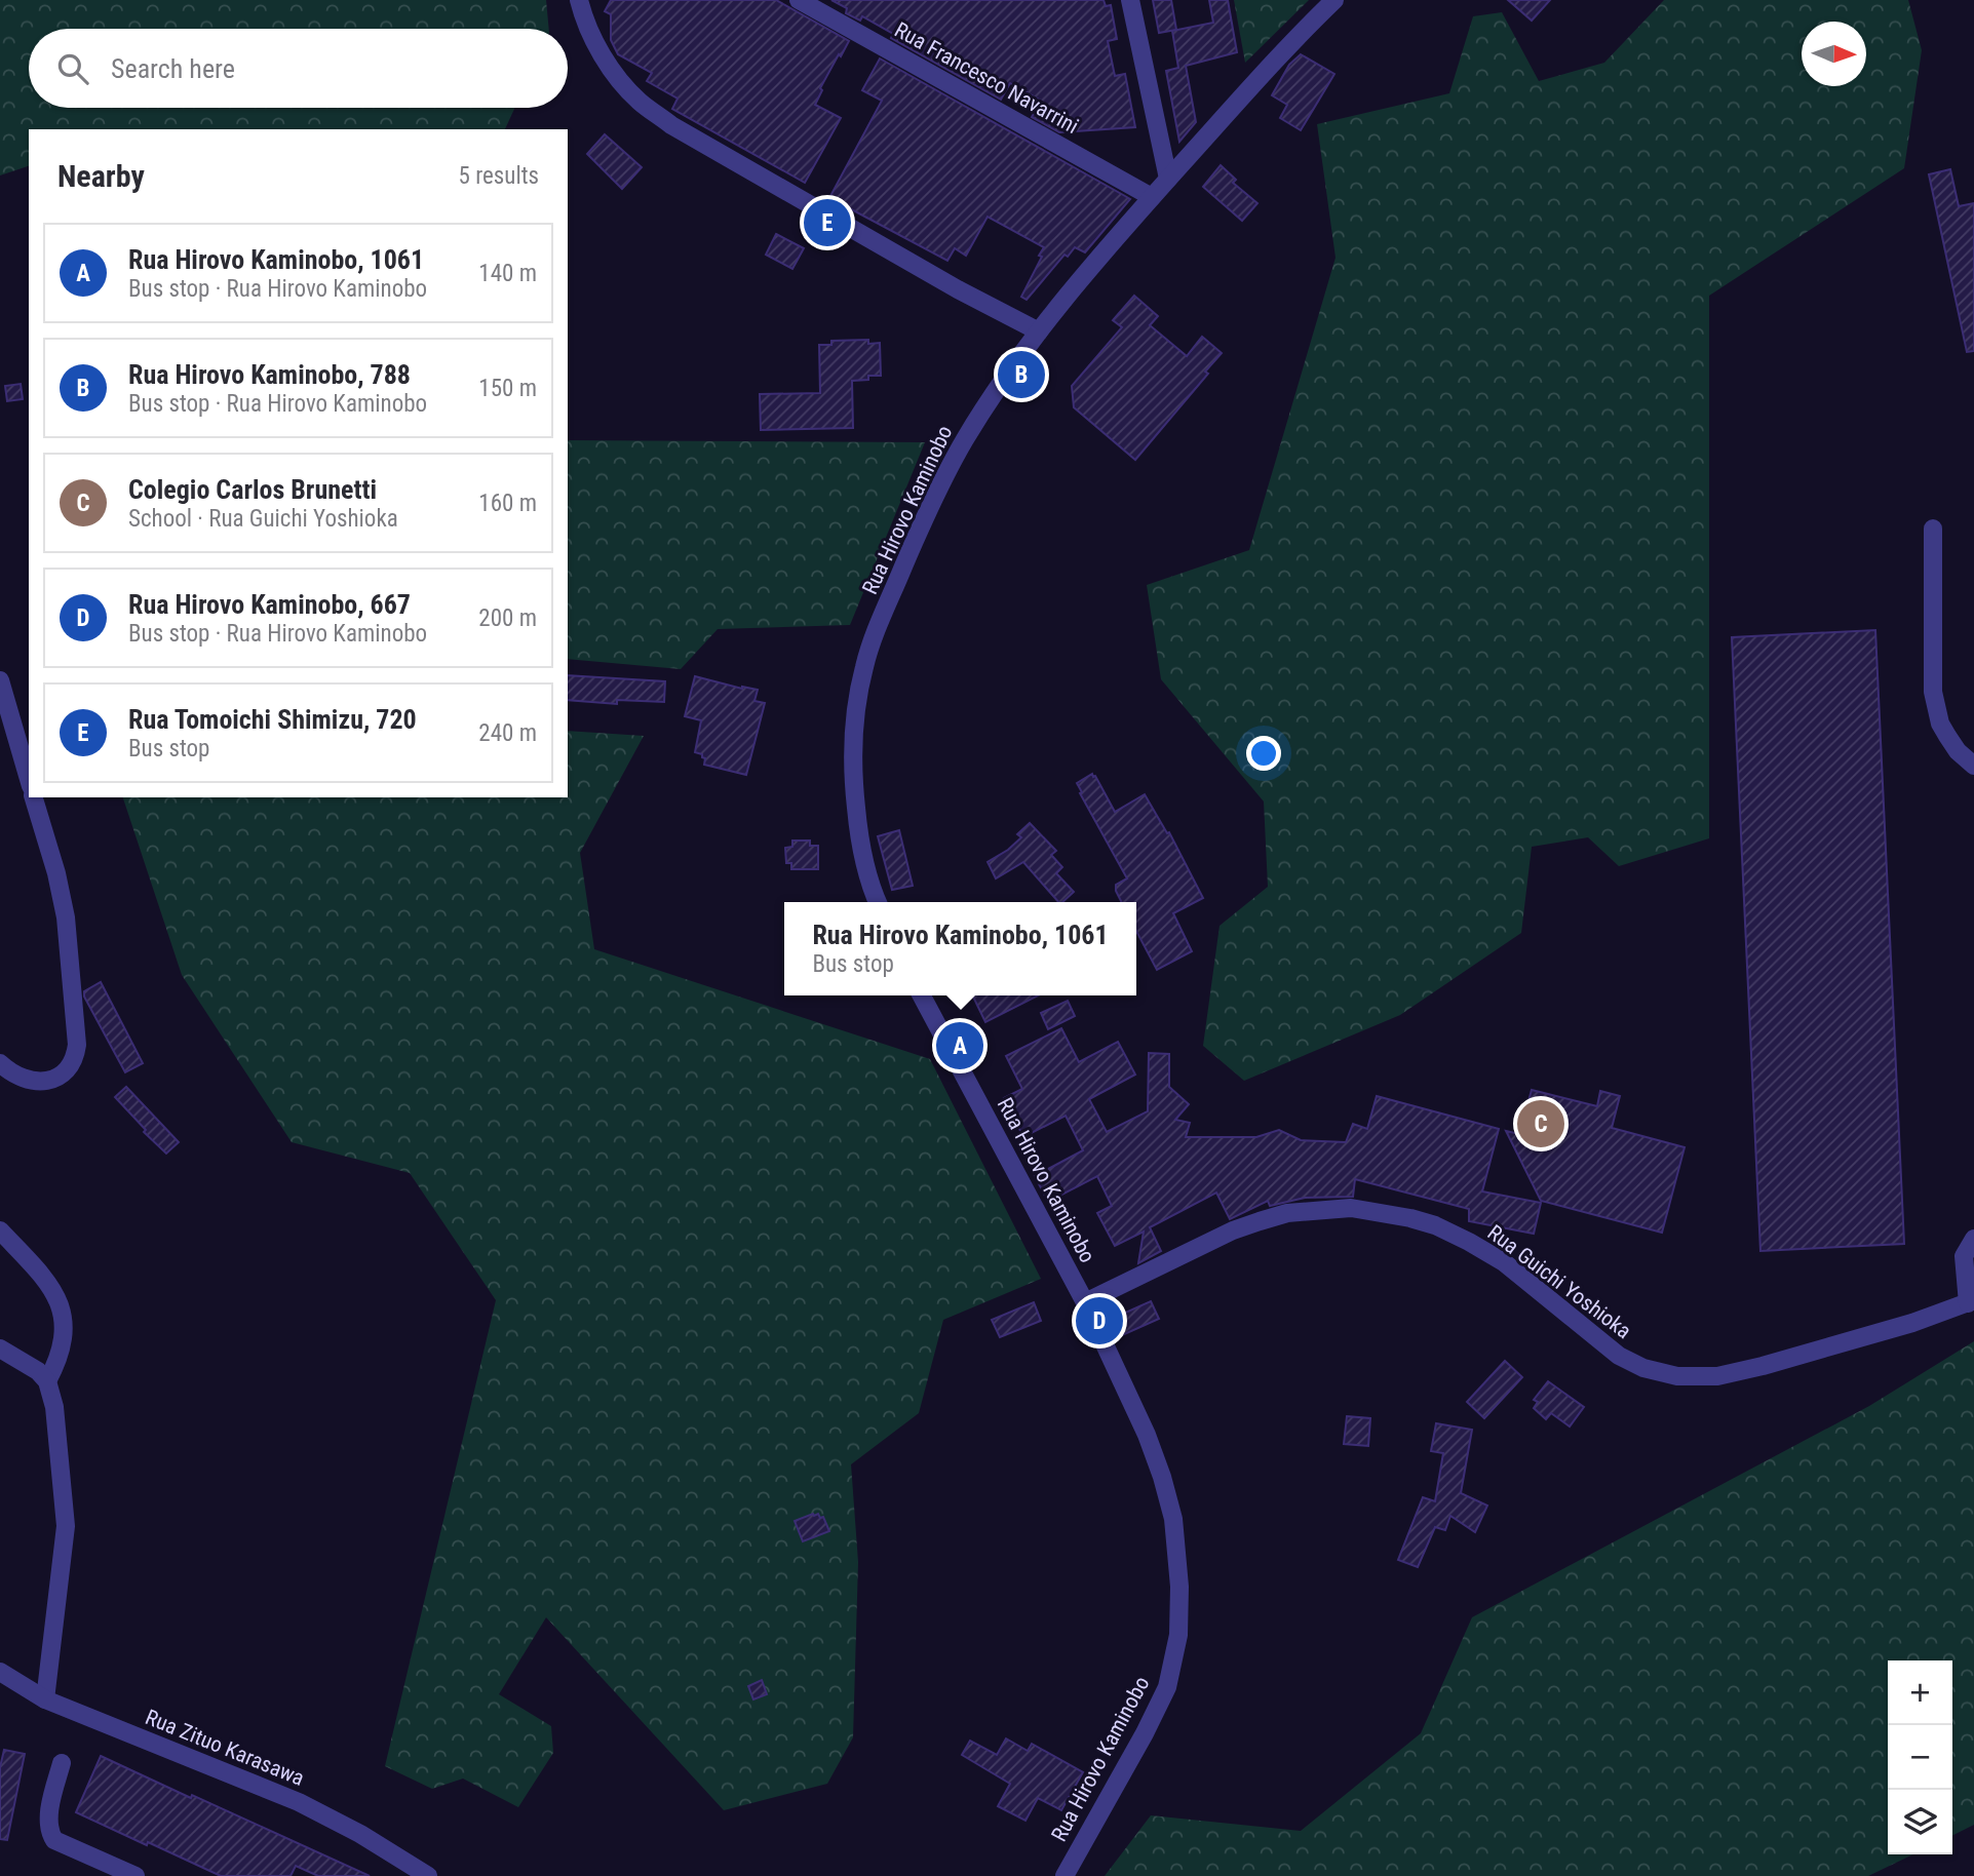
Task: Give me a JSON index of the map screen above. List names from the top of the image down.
{
  "streets": {
    "street": [
      "Rua Francesco Navarrini",
      "Rua Hirovo Kaminobo",
      "Rua Guichi Yoshioka",
      "Rua Zituo Karasawa"
    ]
  },
  "crossings": [
    ["Rua Francesco Navarrini", "Rua Hirovo Kaminobo"],
    ["Rua Hirovo Kaminobo", "Rua Guichi Yoshioka"]
  ],
  "north": "right",
  "page": {
    "search": "Search here",
    "heading": ["Nearby", "5 results"],
    "pins": [
      "E",
      "B",
      "A",
      "C",
      "D"
    ],
    "list": [
      {
        "mark": "A",
        "name": "Rua Hirovo Kaminobo, 1061",
        "note": "Bus stop · Rua Hirovo Kaminobo",
        "value": "140 m"
      },
      {
        "mark": "B",
        "name": "Rua Hirovo Kaminobo, 788",
        "note": "Bus stop · Rua Hirovo Kaminobo",
        "value": "150 m"
      },
      {
        "mark": "C",
        "name": "Colegio Carlos Brunetti",
        "note": "School · Rua Guichi Yoshioka",
        "value": "160 m"
      },
      {
        "mark": "D",
        "name": "Rua Hirovo Kaminobo, 667",
        "note": "Bus stop · Rua Hirovo Kaminobo",
        "value": "200 m"
      },
      {
        "mark": "E",
        "name": "Rua Tomoichi Shimizu, 720",
        "note": "Bus stop",
        "value": "240 m"
      }
    ],
    "popup": ["Rua Hirovo Kaminobo, 1061", "Bus stop"],
    "map_buttons": ["+", "−"]
  }
}
